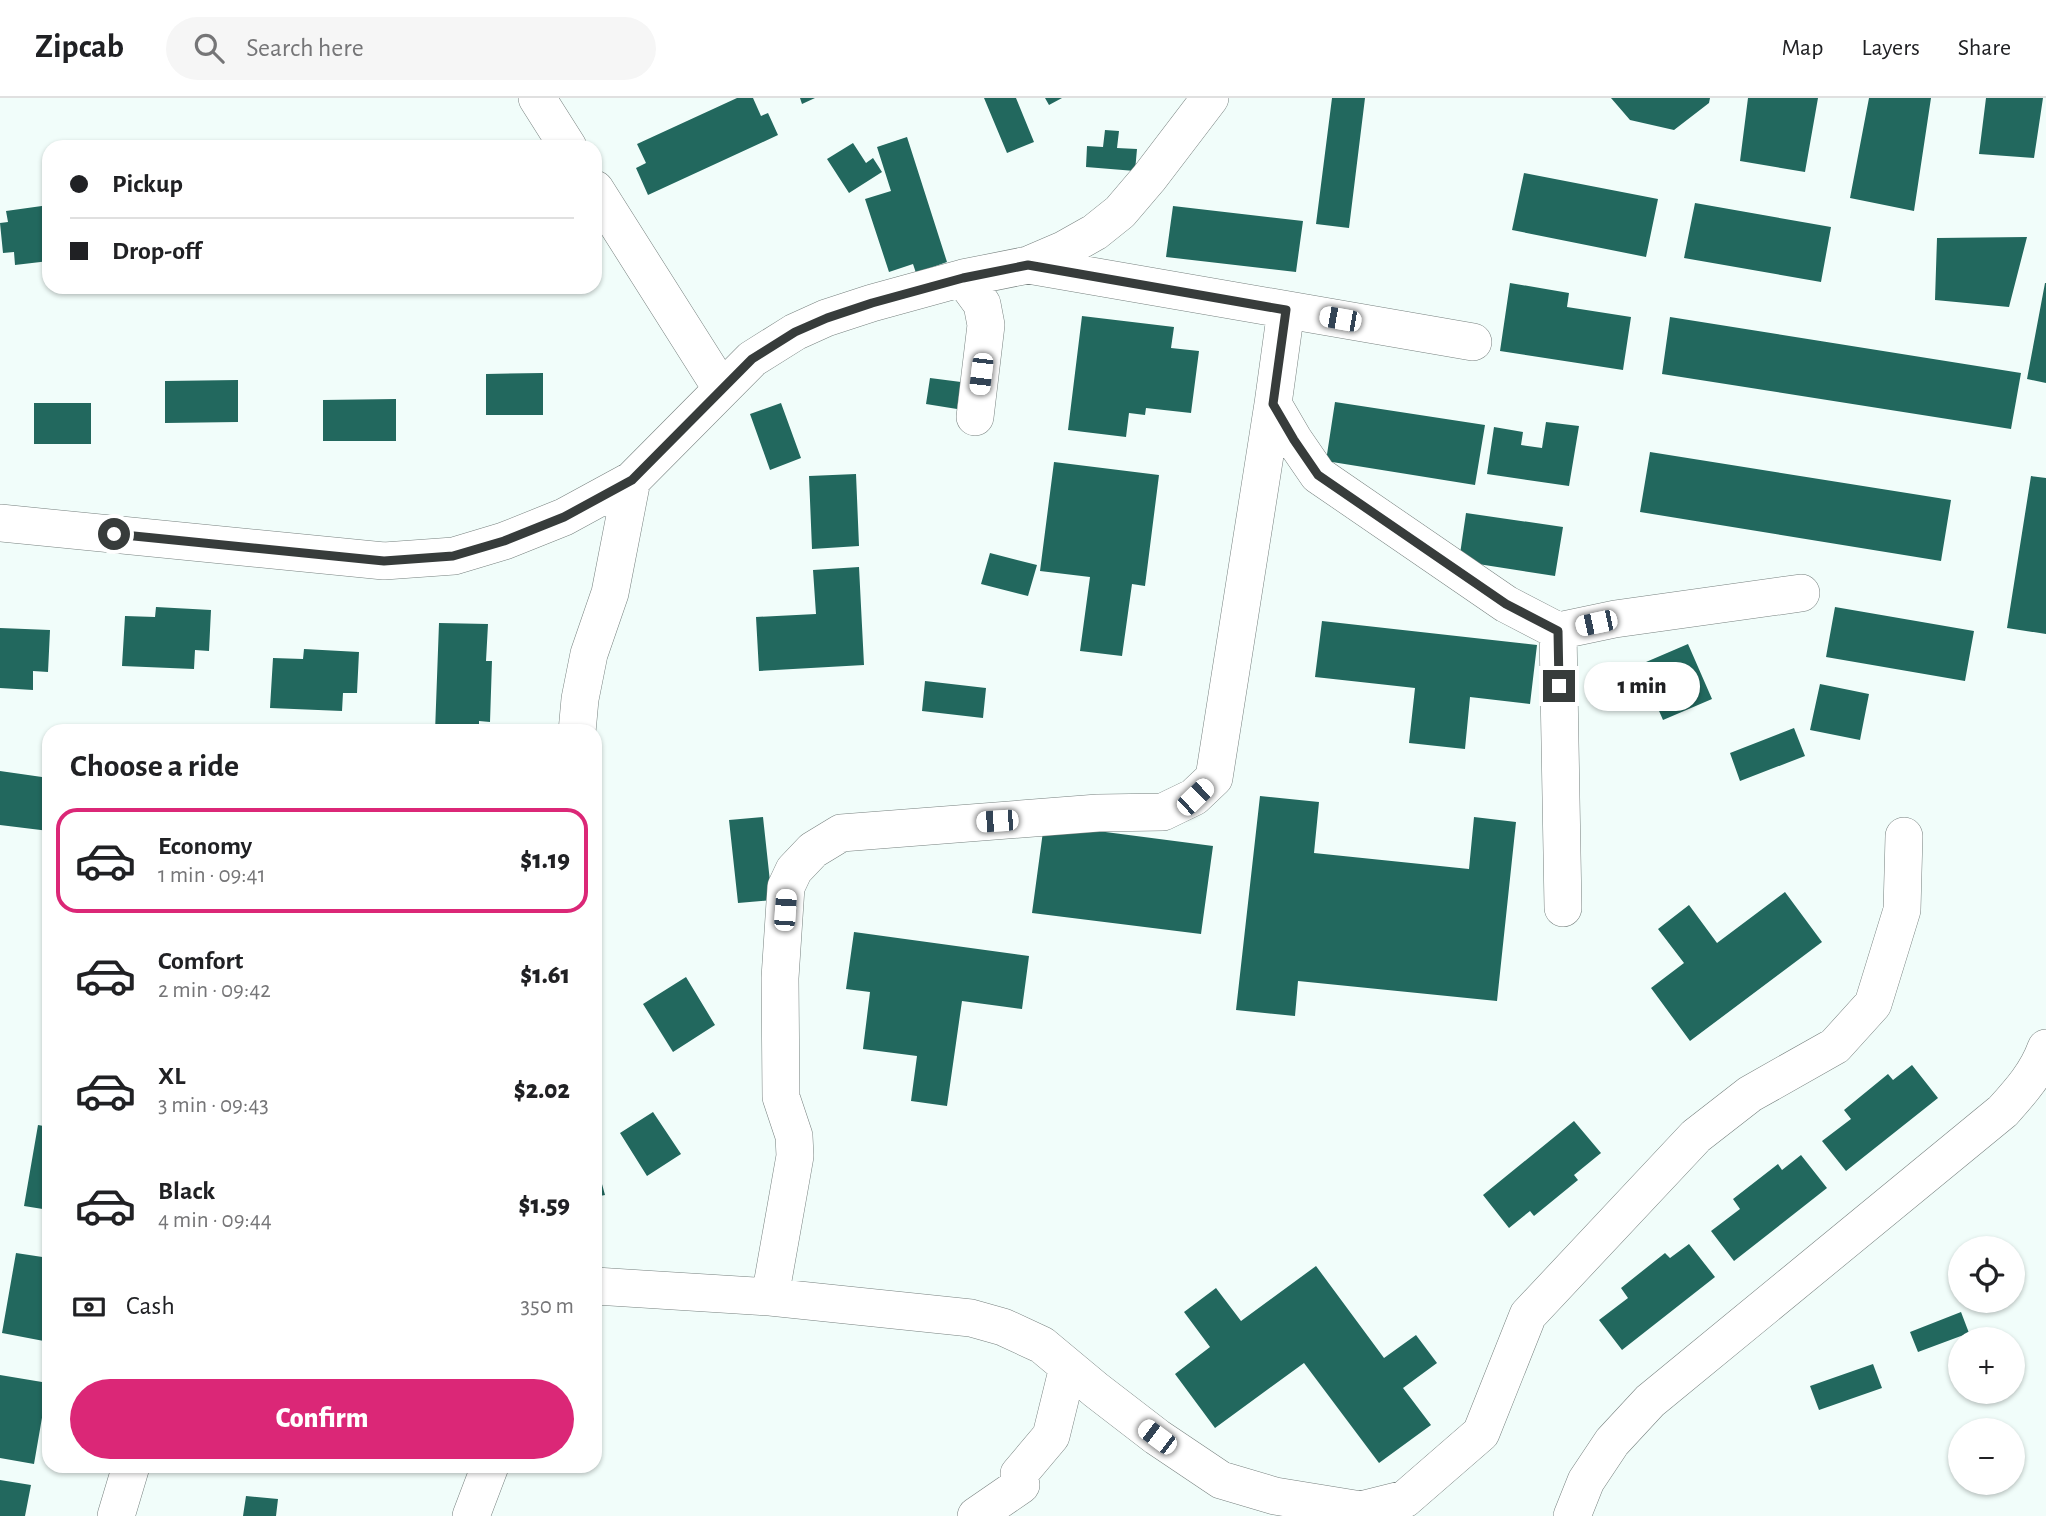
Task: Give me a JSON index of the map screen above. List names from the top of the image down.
{
  "page": {
    "header": "Zipcab",
    "search": "Search here",
    "nav": ["Map", "Layers", "Share"],
    "banner": ["Pickup", "Drop-off"],
    "bubble": "1 min",
    "heading": "Choose a ride",
    "list": [
      {
        "name": "Economy",
        "note": "1 min · 09:41",
        "value": "$1.19"
      },
      {
        "name": "Comfort",
        "note": "2 min · 09:42",
        "value": "$1.61"
      },
      {
        "name": "XL",
        "note": "3 min · 09:43",
        "value": "$2.02"
      },
      {
        "name": "Black",
        "note": "4 min · 09:44",
        "value": "$1.59"
      }
    ],
    "map_buttons": ["+", "−"],
    "pay": ["Cash", "350 m"],
    "buttons": "Confirm"
  }
}
